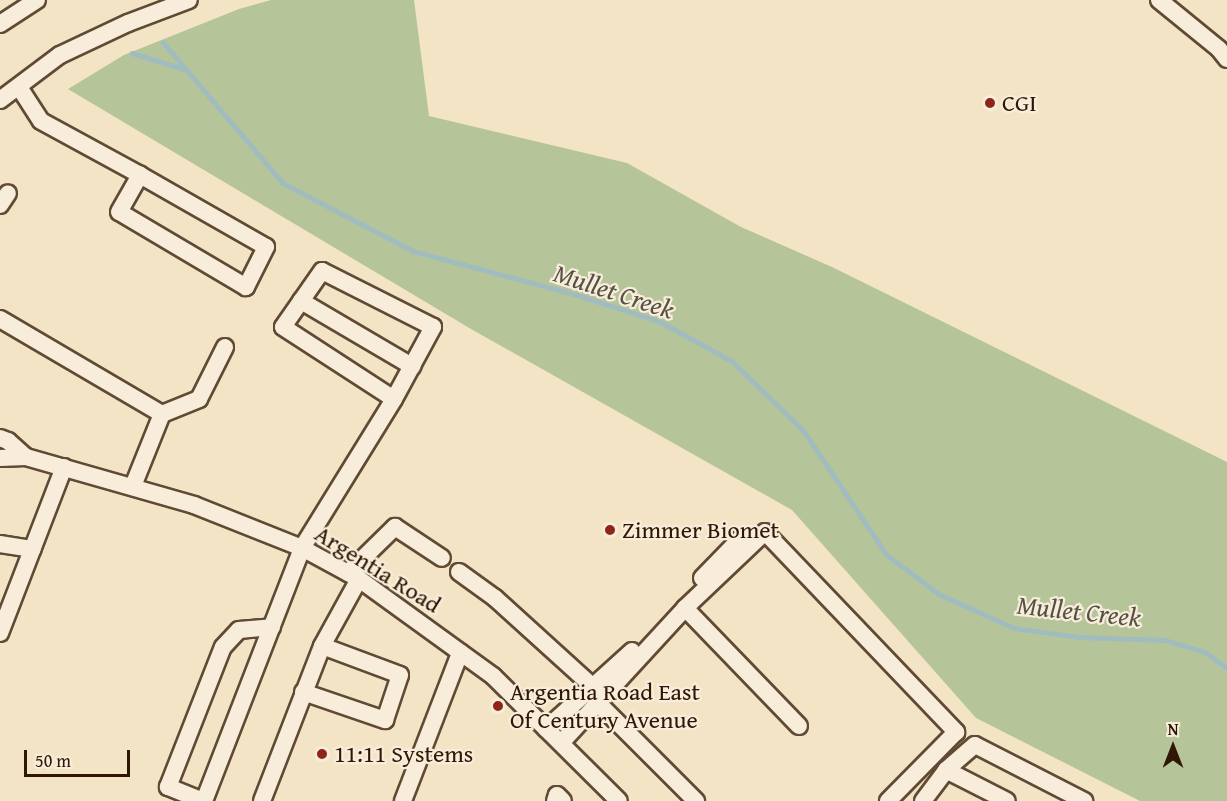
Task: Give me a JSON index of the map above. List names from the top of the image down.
{
  "streets": {
    "street": ["Argentia Road"]
  },
  "water": ["Mullet Creek"],
  "places": [
    "CGI",
    "Zimmer Biomet",
    "Argentia Road East Of Century Avenue",
    "11:11 Systems"
  ],
  "scale_bar": "50 m",
  "north": "top"
}
